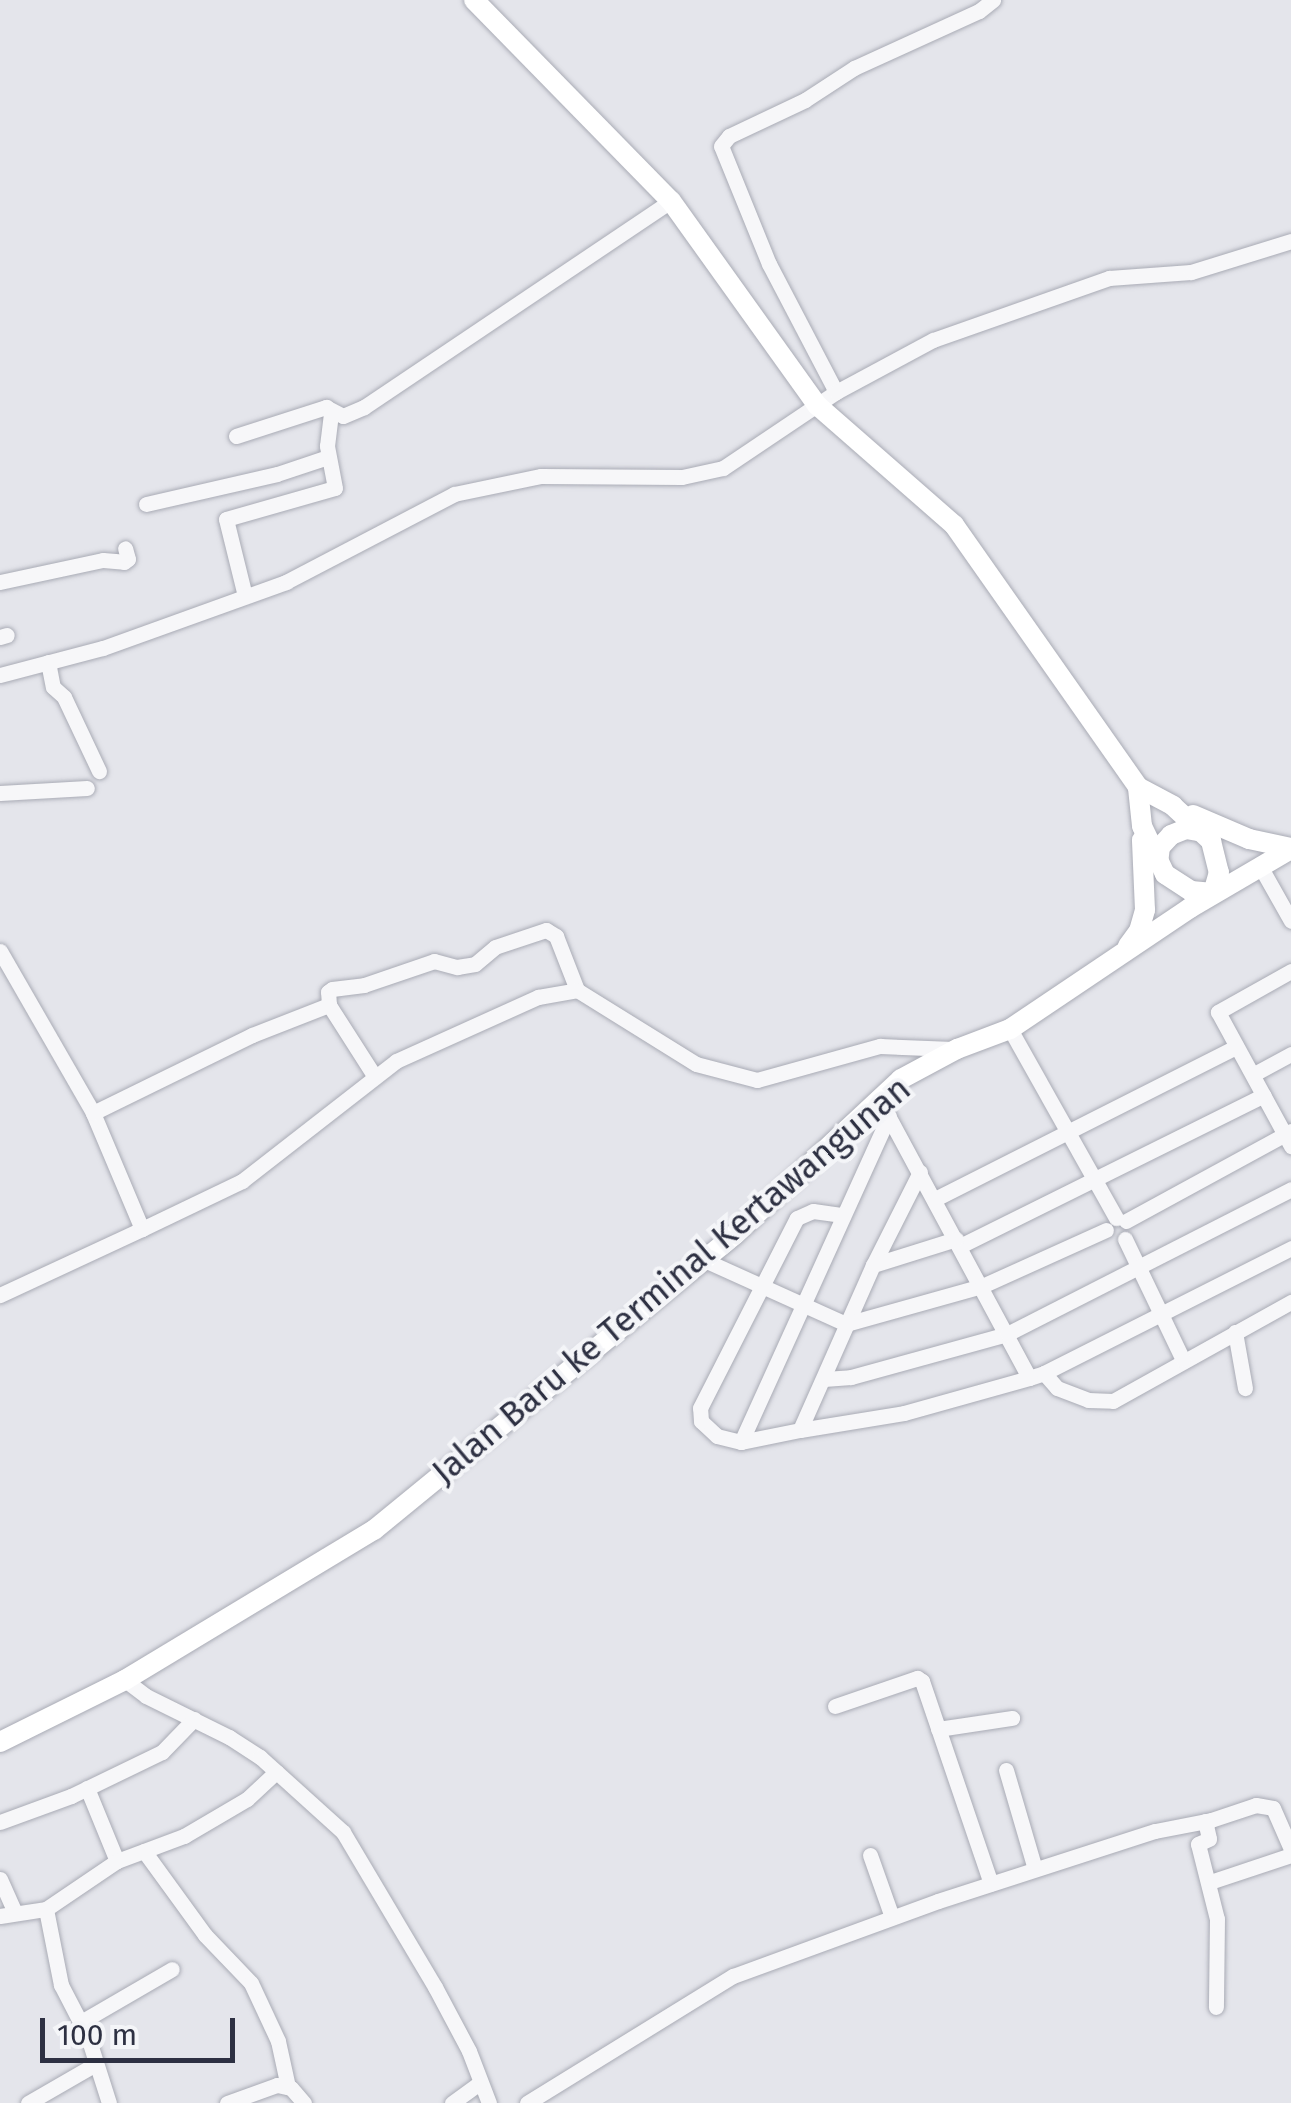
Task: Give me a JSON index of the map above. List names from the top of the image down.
{
  "streets": {
    "main road": ["Jalan Baru ke Terminal Kertawangunan"]
  },
  "scale_bar": "100 m"
}
